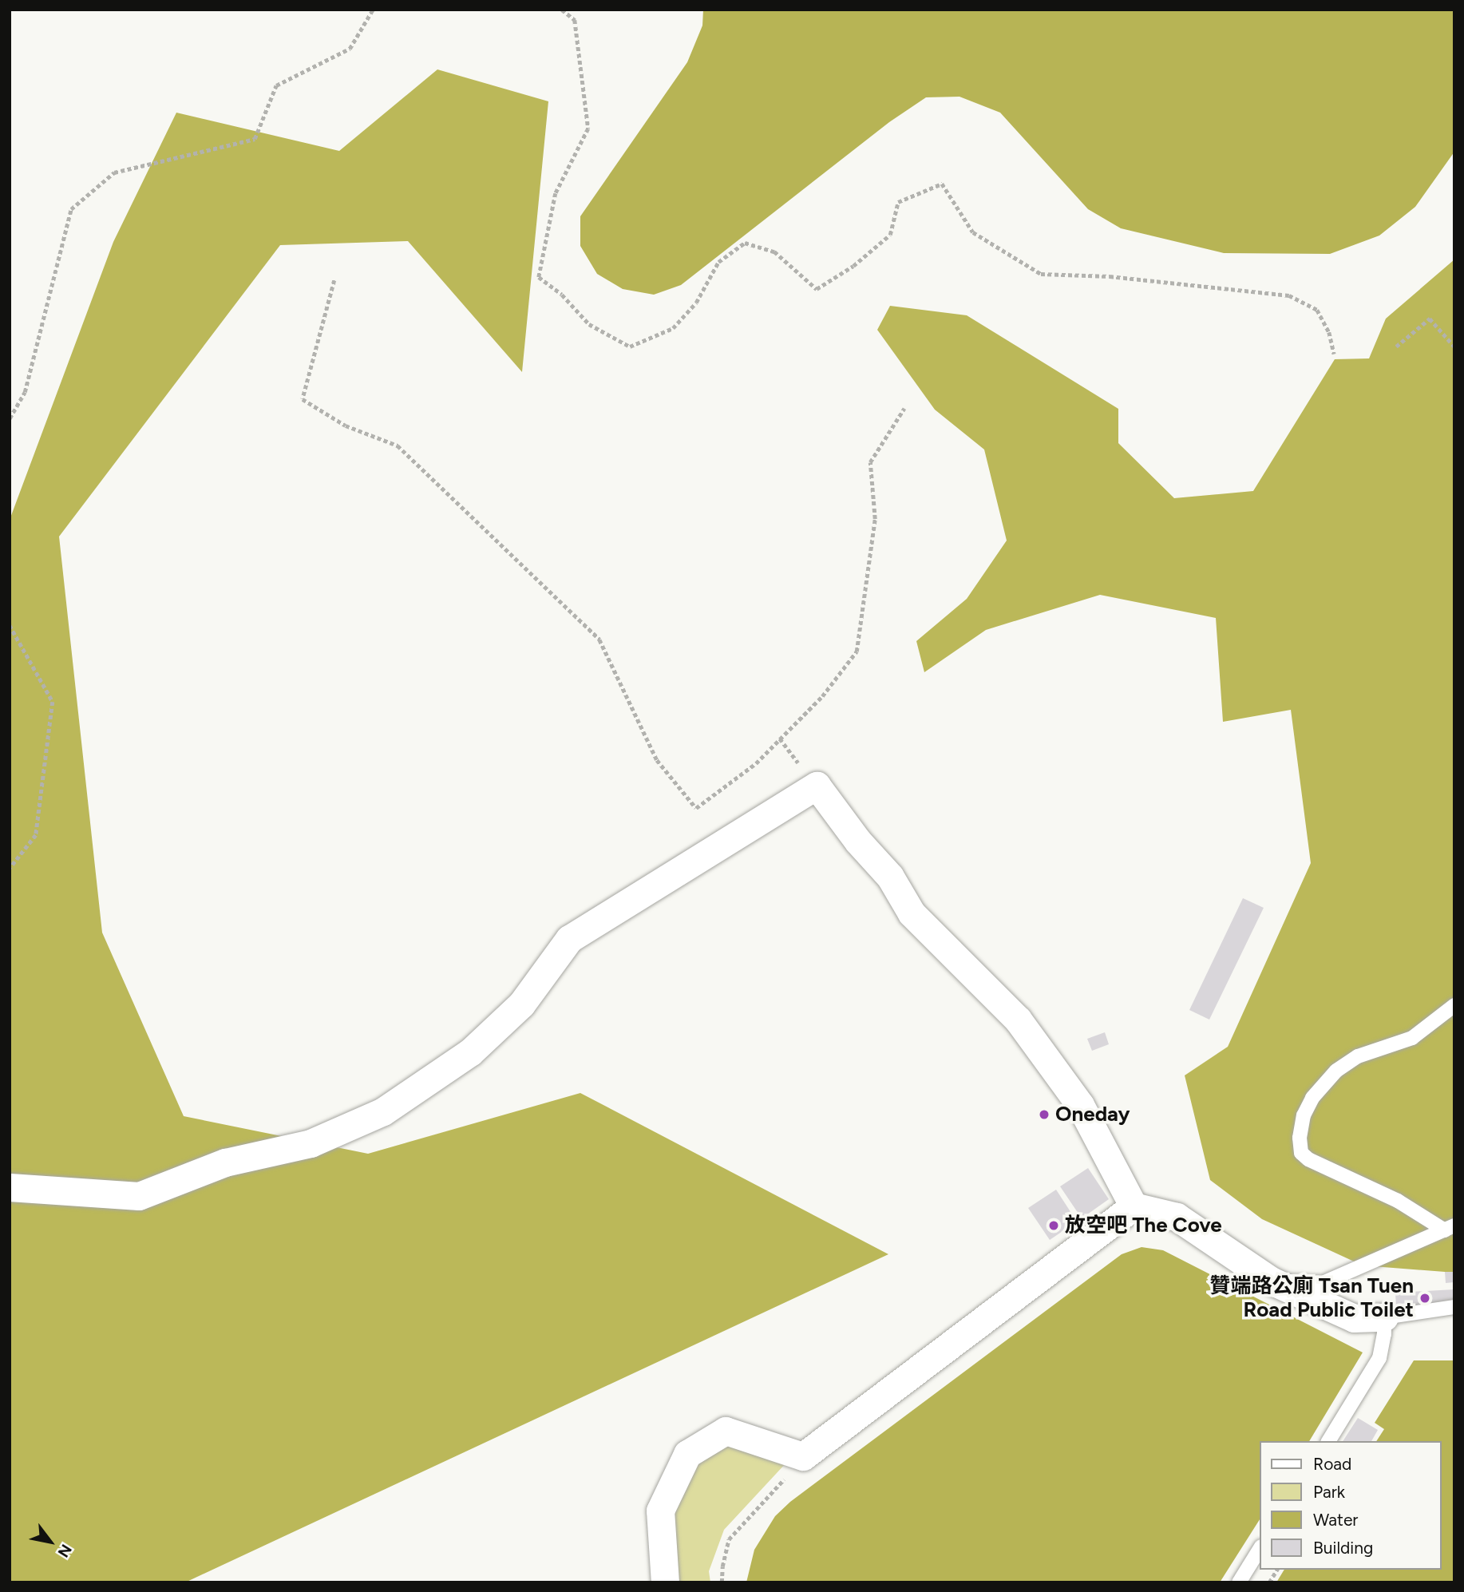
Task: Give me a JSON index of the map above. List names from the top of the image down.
{
  "places": ["Oneday", "放空吧 The Cove", "贊端路公廁 Tsan Tuen Road Public Toilet"],
  "legend": [
    "Road",
    "Park",
    "Water",
    "Building"
  ],
  "north": "bottom right"
}
